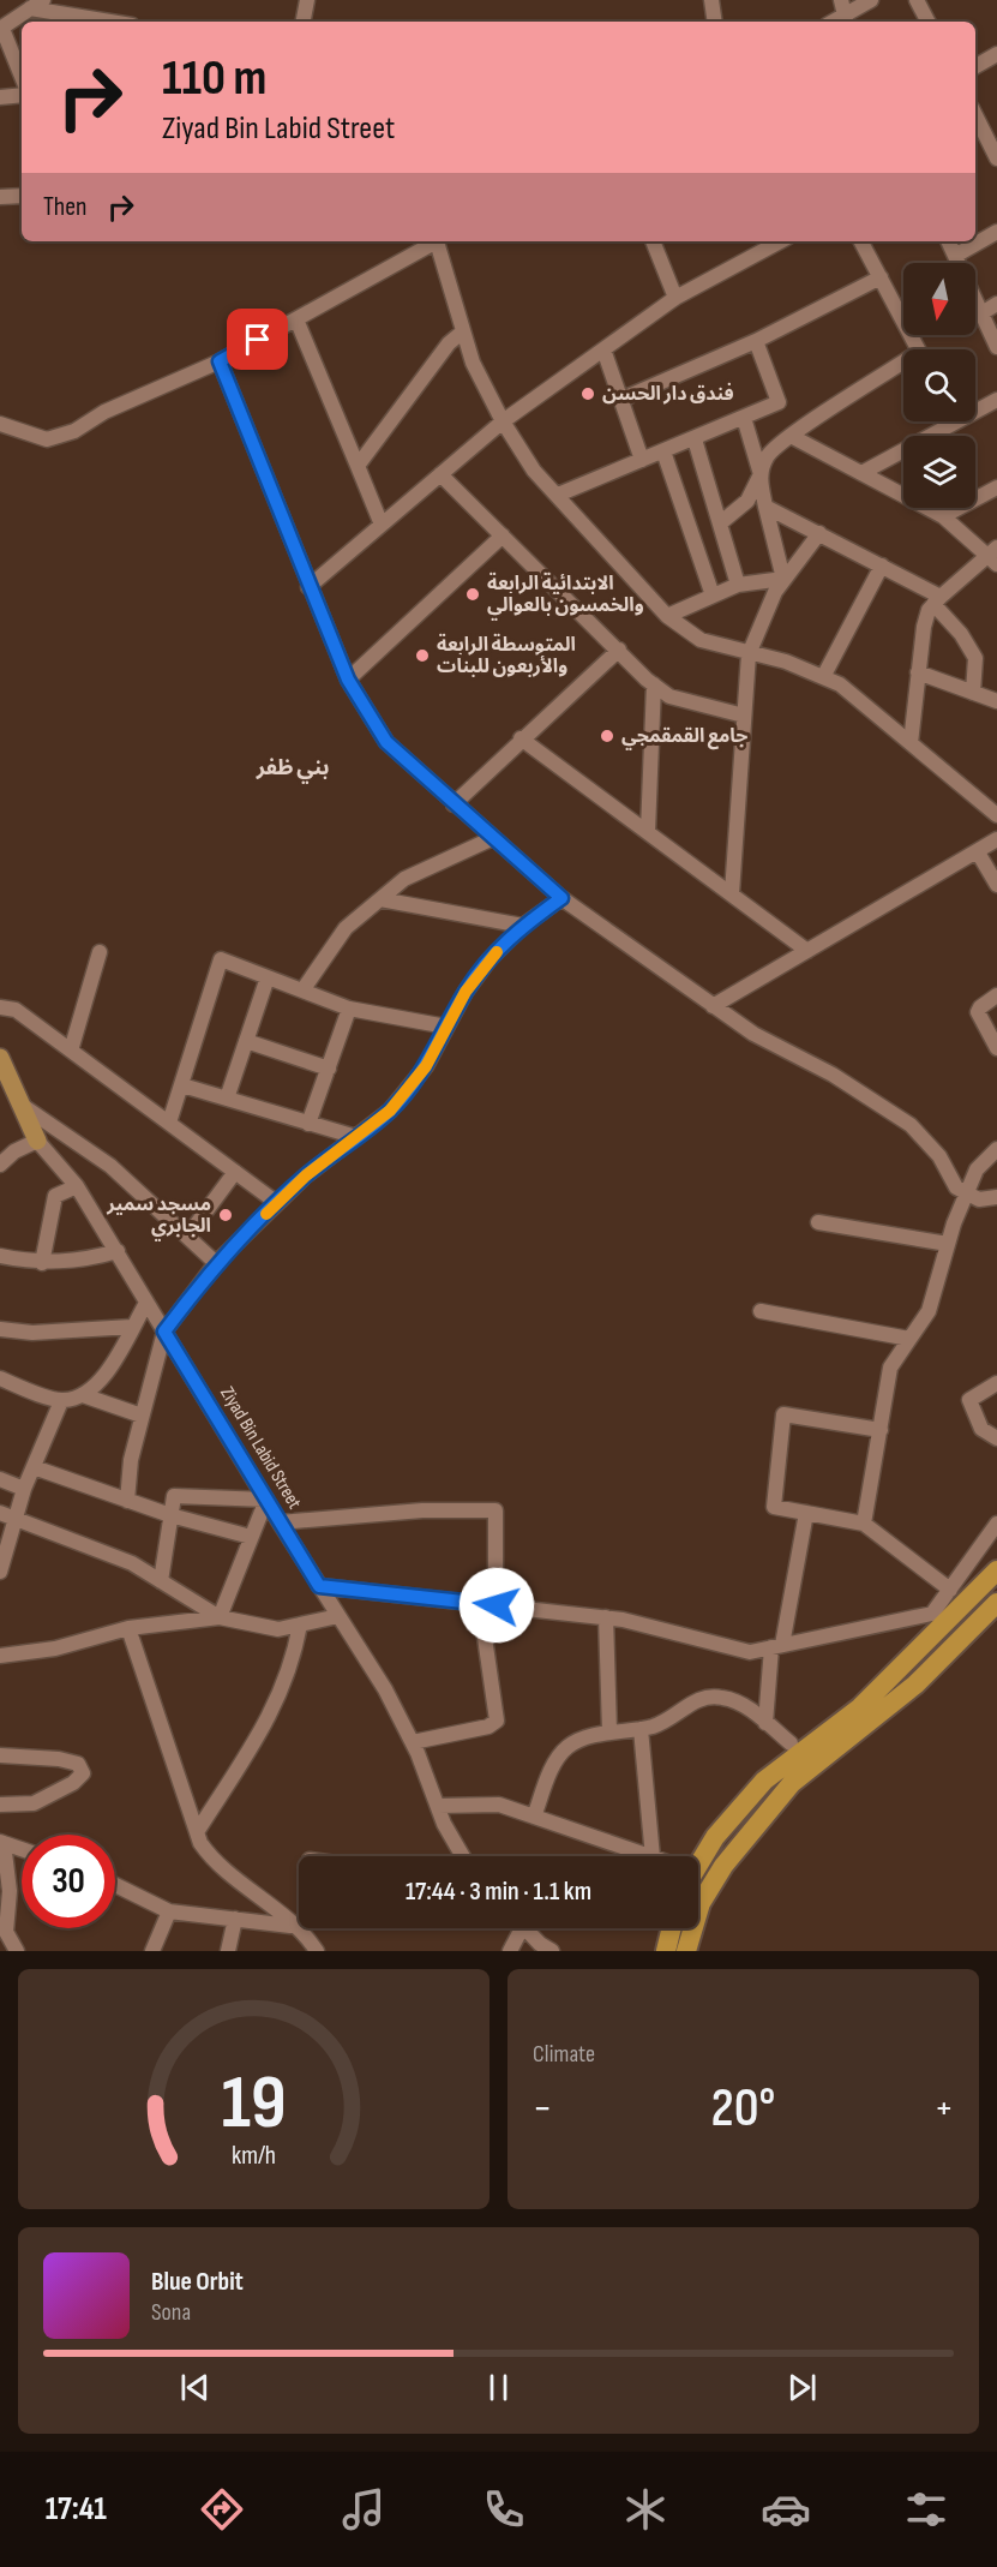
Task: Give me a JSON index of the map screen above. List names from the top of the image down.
{
  "streets": {
    "main road": ["Ziyad Bin Labid Street"]
  },
  "districts": ["بني ظفر"],
  "places": [
    "فندق دار الحسن",
    "الابتدائية الرابعة والخمسون بالعوالي",
    "المتوسطة الرابعة والأربعون للبنات",
    "جامع القمقمجي",
    "مسجد سمير الجابري"
  ],
  "north": "bottom",
  "page": {
    "turn": ["110 m", "Ziyad Bin Labid Street"],
    "then": "Then",
    "limit": "30",
    "trip": "17:44 · 3 min · 1.1 km",
    "tile": "Climate",
    "heat": ["−", "20°", "+"],
    "song": ["Blue Orbit", "Sona"],
    "tabs": "17:41",
    "gauge": ["19", "km/h"]
  }
}
